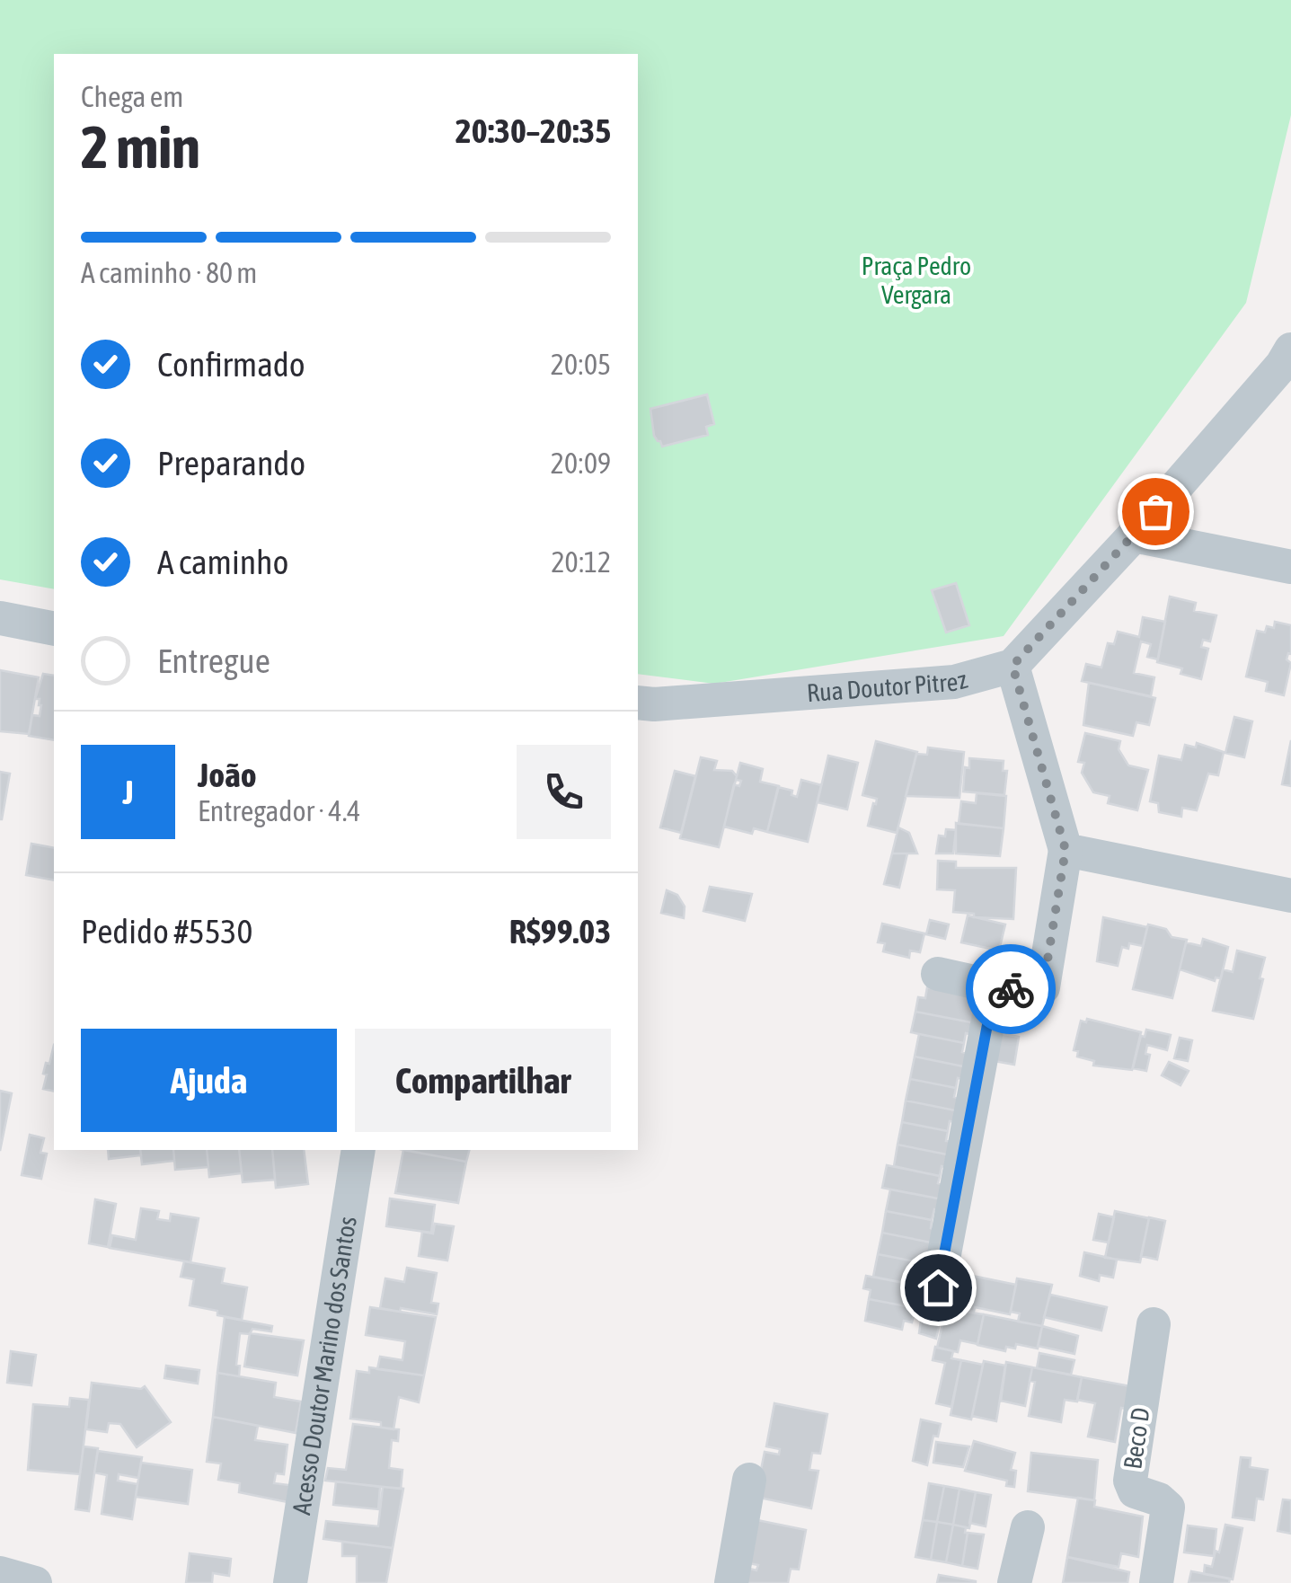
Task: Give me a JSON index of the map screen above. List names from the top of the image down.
{
  "streets": {
    "street": ["Rua Doutor Pitrez", "Acesso Doutor Marino dos Santos", "Beco D"]
  },
  "parks": ["Praça Pedro Vergara"],
  "page": {
    "heading": ["2 min", "Chega em", "20:30–20:35"],
    "panel": [
      "João",
      "Entregador · 4.4",
      "Pedido #5530",
      "R$99.03"
    ],
    "bar": "A caminho · 80 m",
    "list": [
      ["Confirmado", "20:05"],
      ["Preparando", "20:09"],
      ["A caminho", "20:12"],
      "Entregue"
    ],
    "round": "J",
    "buttons": ["Ajuda", "Compartilhar"]
  }
}
